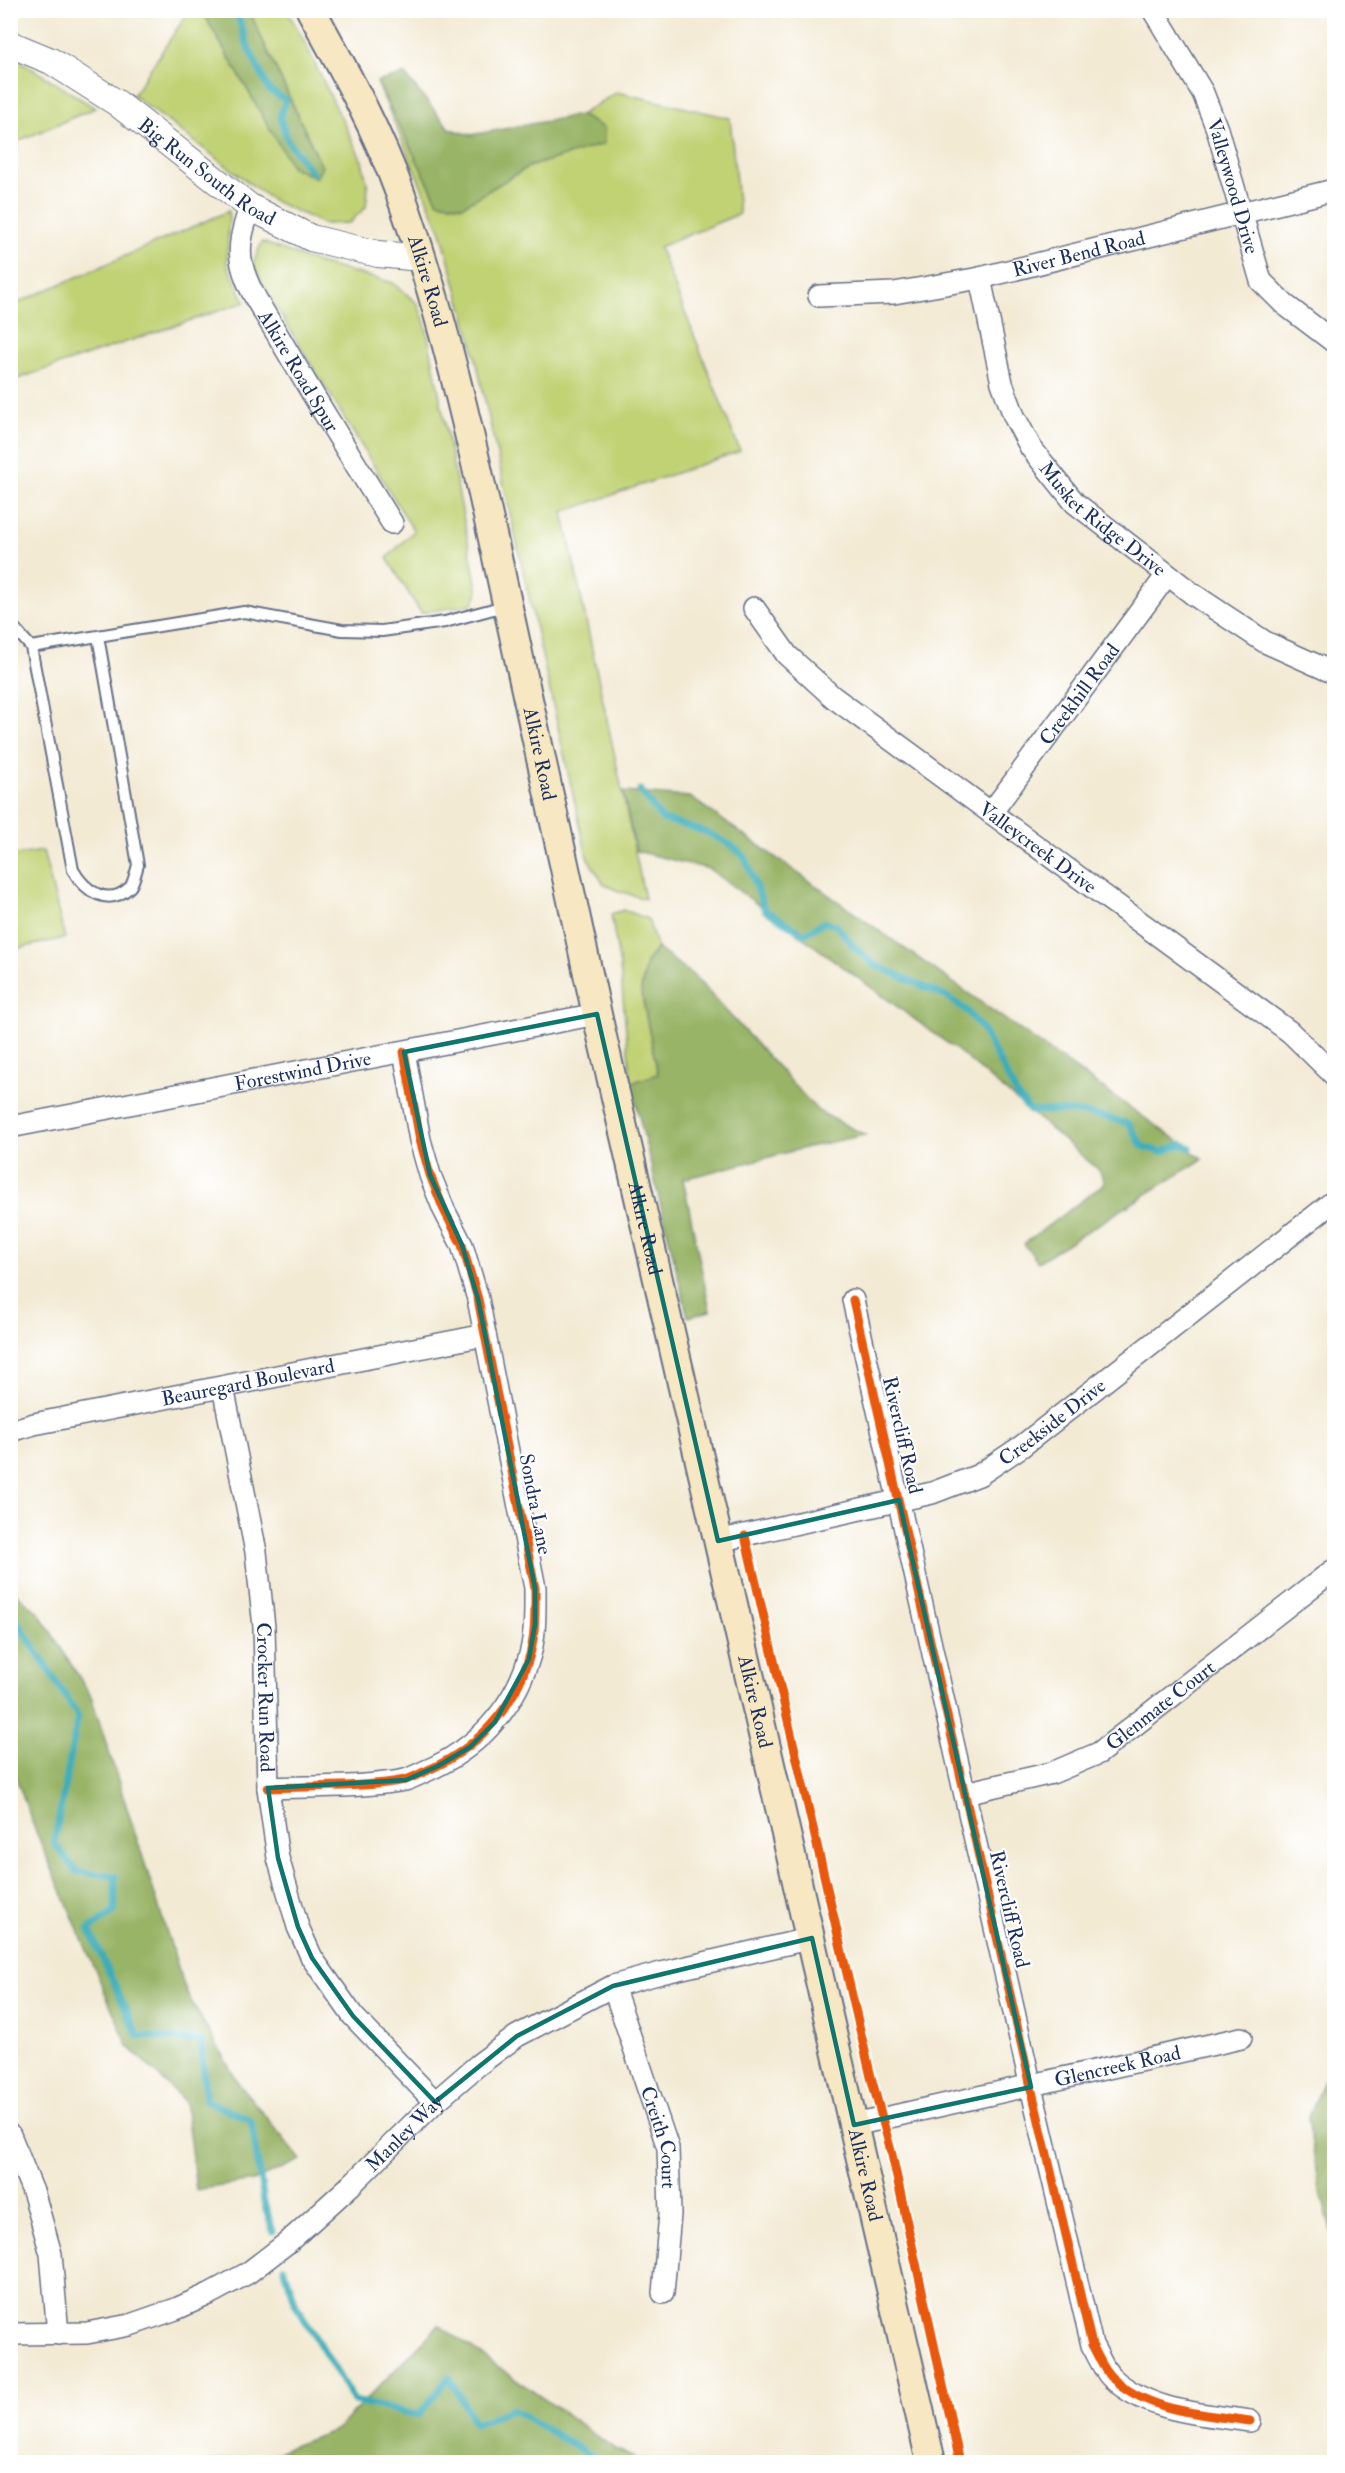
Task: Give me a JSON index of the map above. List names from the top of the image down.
{
  "streets": {
    "main road": ["Alkire Road"],
    "street": [
      "Big Run South Road",
      "Valleywood Drive",
      "River Bend Road",
      "Alkire Road Spur",
      "Musket Ridge Drive",
      "Creekhill Road",
      "Valleycreek Drive",
      "Forestwind Drive",
      "Beauregard Boulevard",
      "Creekside Drive",
      "Rivercliff Road",
      "Sondra Lane",
      "Crocker Run Road",
      "Glenmate Court",
      "Glencreek Road",
      "Manley Way",
      "Creith Court"
    ]
  },
  "crossings": [
    ["Big Run South Road", "Alkire Road"],
    ["Big Run South Road", "Alkire Road Spur"],
    ["Valleywood Drive", "River Bend Road"],
    ["River Bend Road", "Musket Ridge Drive"],
    ["Alkire Road", "Forestwind Drive"],
    ["Alkire Road", "Creekside Drive"],
    ["Alkire Road", "Glencreek Road"],
    ["Alkire Road", "Manley Way"],
    ["Musket Ridge Drive", "Creekhill Road"],
    ["Creekhill Road", "Valleycreek Drive"],
    ["Forestwind Drive", "Sondra Lane"],
    ["Beauregard Boulevard", "Sondra Lane"],
    ["Beauregard Boulevard", "Crocker Run Road"],
    ["Creekside Drive", "Rivercliff Road"],
    ["Rivercliff Road", "Glenmate Court"],
    ["Rivercliff Road", "Glencreek Road"],
    ["Sondra Lane", "Crocker Run Road"],
    ["Crocker Run Road", "Manley Way"],
    ["Manley Way", "Creith Court"]
  ]
}
